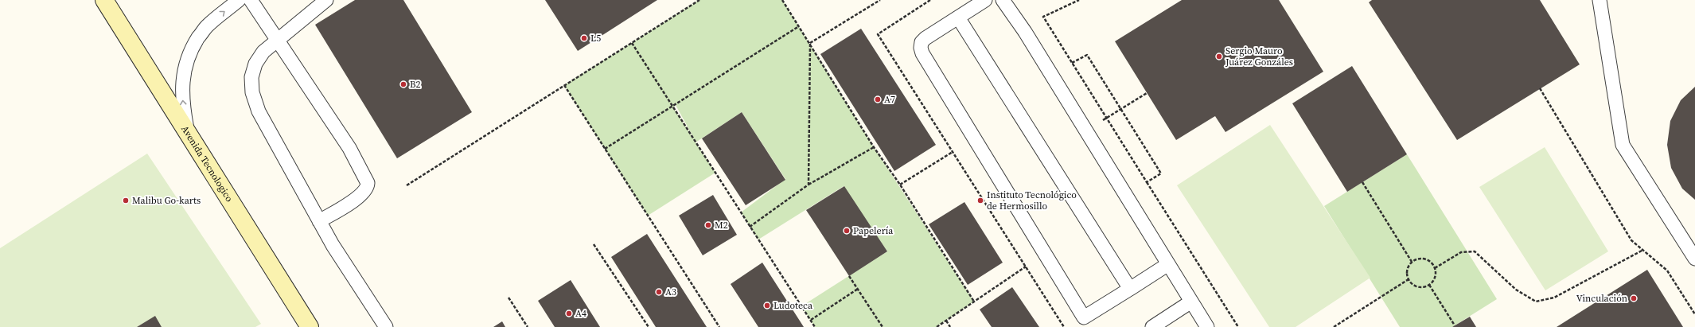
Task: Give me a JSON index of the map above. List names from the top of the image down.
{
  "streets": {
    "street": ["Avenida Tecnologico"]
  },
  "places": [
    "L5",
    "Sergio Mauro Juárez Gonzáles",
    "B2",
    "A7",
    "Malibu Go-karts",
    "Instituto Tecnológico de Hermosillo",
    "M2",
    "Papelería",
    "A3",
    "Vinculación",
    "Ludoteca",
    "A4"
  ]
}
